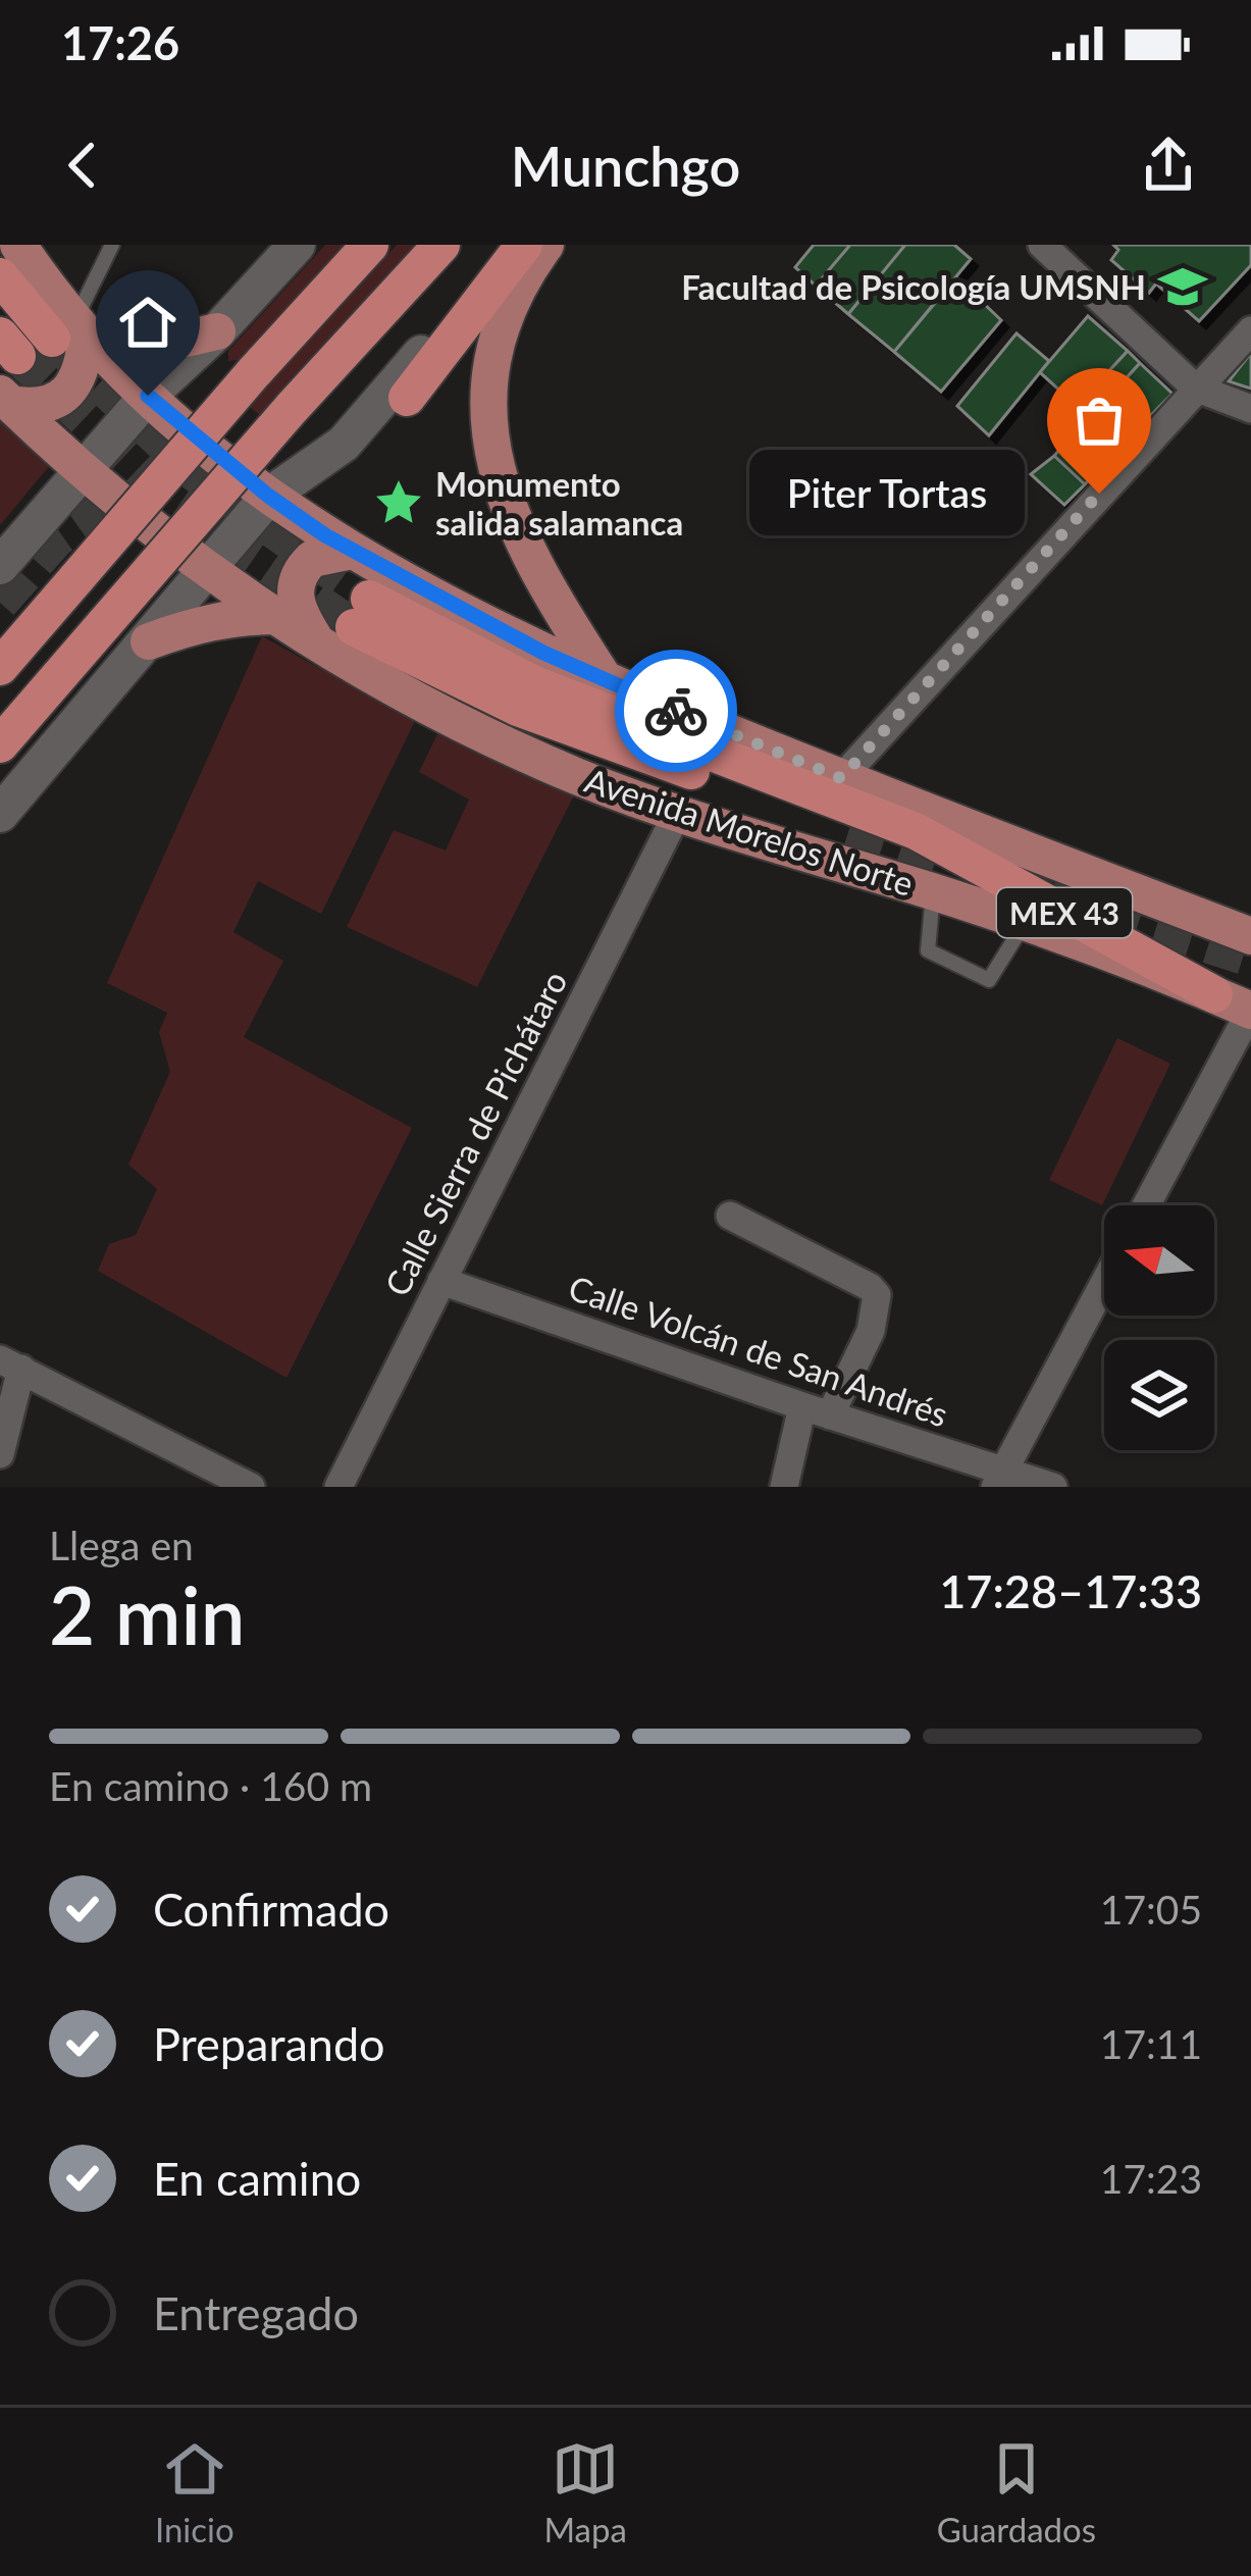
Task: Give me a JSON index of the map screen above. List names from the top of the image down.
{
  "streets": {
    "highway": ["MEX 43"],
    "main road": ["Avenida Morelos Norte"],
    "street": ["Calle Sierra de Pichátaro", "Calle Volcán de San Andrés"]
  },
  "crossings": [
    ["Avenida Morelos Norte", "MEX 43"],
    ["Avenida Morelos Norte", "Calle Sierra de Pichátaro"],
    ["Calle Sierra de Pichátaro", "Calle Volcán de San Andrés"]
  ],
  "places": {
    "school or university": ["Facultad de Psicología UMSNH"],
    "other": ["Piter Tortas"],
    "place": ["Monumento salida salamanca"]
  },
  "north": "left",
  "page": {
    "status": "17:26",
    "header": "Munchgo",
    "bubble": "Piter Tortas",
    "heading": ["2 min", "Llega en", "17:28–17:33"],
    "bar": "En camino · 160 m",
    "list": [
      ["Confirmado", "17:05"],
      ["Preparando", "17:11"],
      ["En camino", "17:23"],
      "Entregado"
    ],
    "tabs": ["Inicio", "Mapa", "Guardados"]
  }
}
